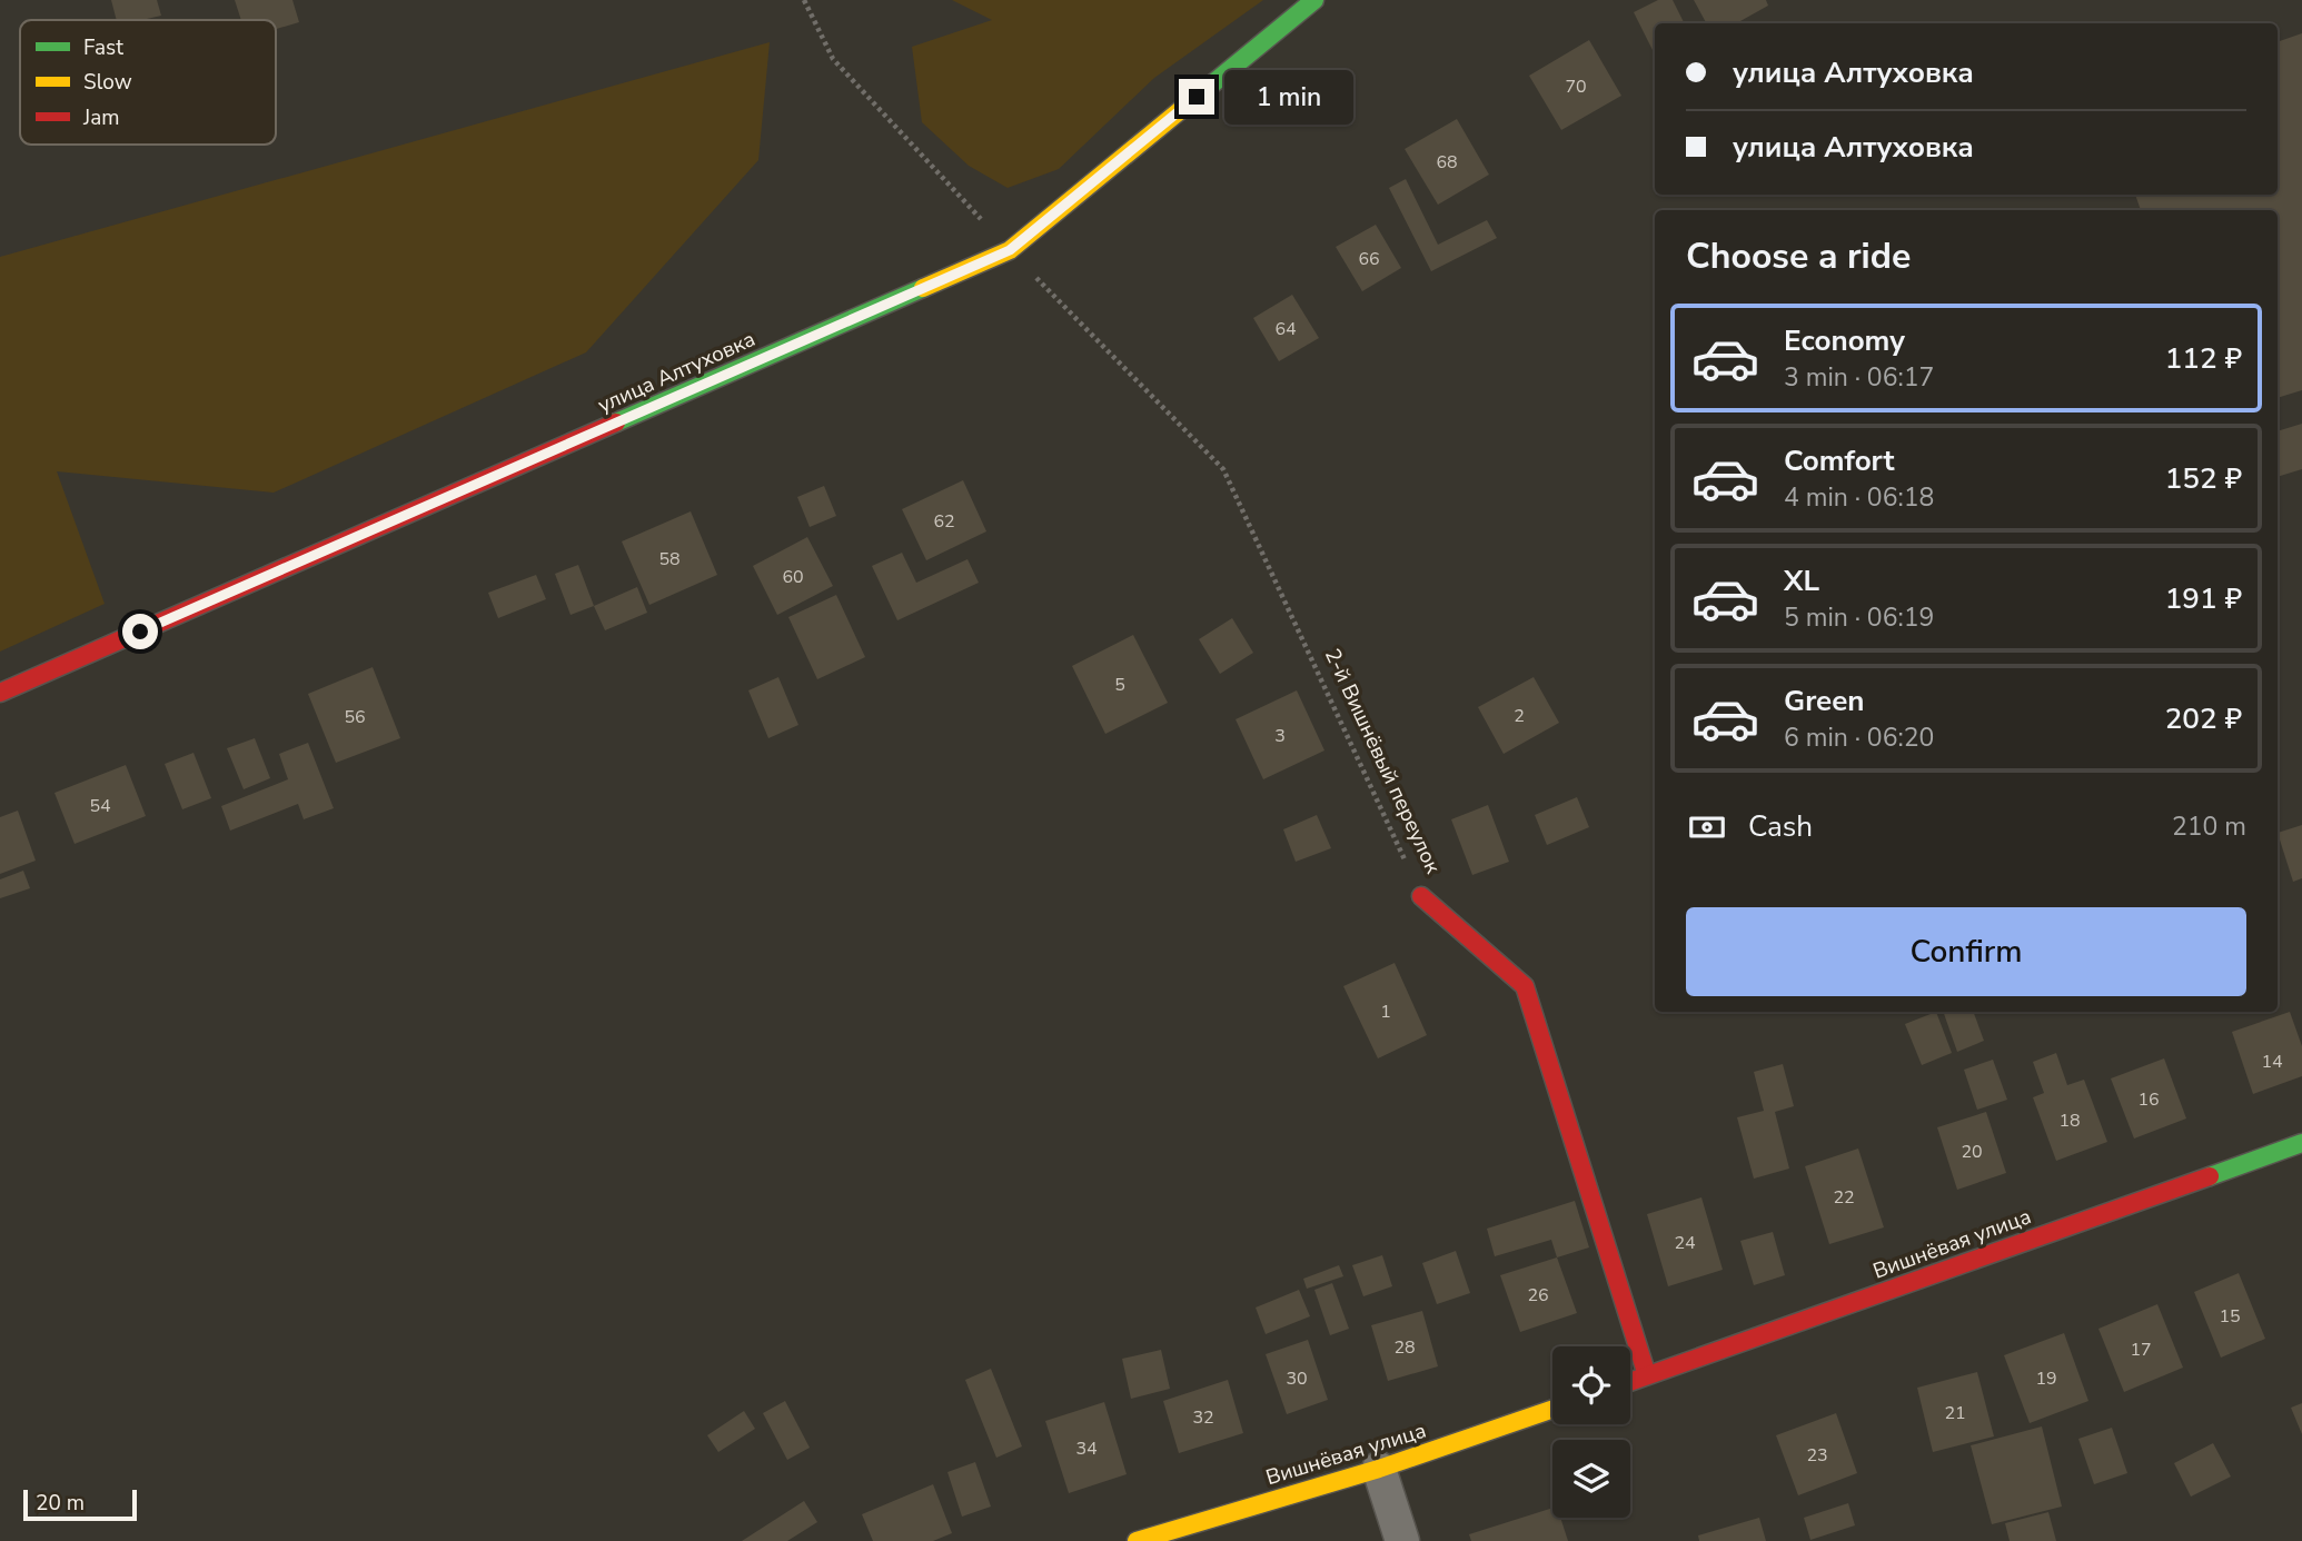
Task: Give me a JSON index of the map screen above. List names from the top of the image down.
{
  "streets": {
    "street": ["улица Алтуховка", "2-й Вишнёвый переулок", "Вишнёвая улица"]
  },
  "crossings": [
    ["улица Алтуховка", "2-й Вишнёвый переулок"],
    ["2-й Вишнёвый переулок", "Вишнёвая улица"]
  ],
  "house_numbers": [
    "70",
    "68",
    "66",
    "64",
    "62",
    "58",
    "60",
    "5",
    "2",
    "56",
    "3",
    "54",
    "1",
    "14",
    "16",
    "18",
    "20",
    "22",
    "24",
    "26",
    "15",
    "28",
    "17",
    "30",
    "19",
    "21",
    "32",
    "34",
    "23"
  ],
  "legend": ["Fast", "Slow", "Jam"],
  "scale_bar": "20 m",
  "page": {
    "banner": ["улица Алтуховка", "улица Алтуховка"],
    "bubble": "1 min",
    "heading": "Choose a ride",
    "list": [
      {
        "name": "Economy",
        "note": "3 min · 06:17",
        "value": "112 ₽"
      },
      {
        "name": "Comfort",
        "note": "4 min · 06:18",
        "value": "152 ₽"
      },
      {
        "name": "XL",
        "note": "5 min · 06:19",
        "value": "191 ₽"
      },
      {
        "name": "Green",
        "note": "6 min · 06:20",
        "value": "202 ₽"
      }
    ],
    "pay": ["Cash", "210 m"],
    "buttons": "Confirm",
    "scale": "20 m"
  }
}
